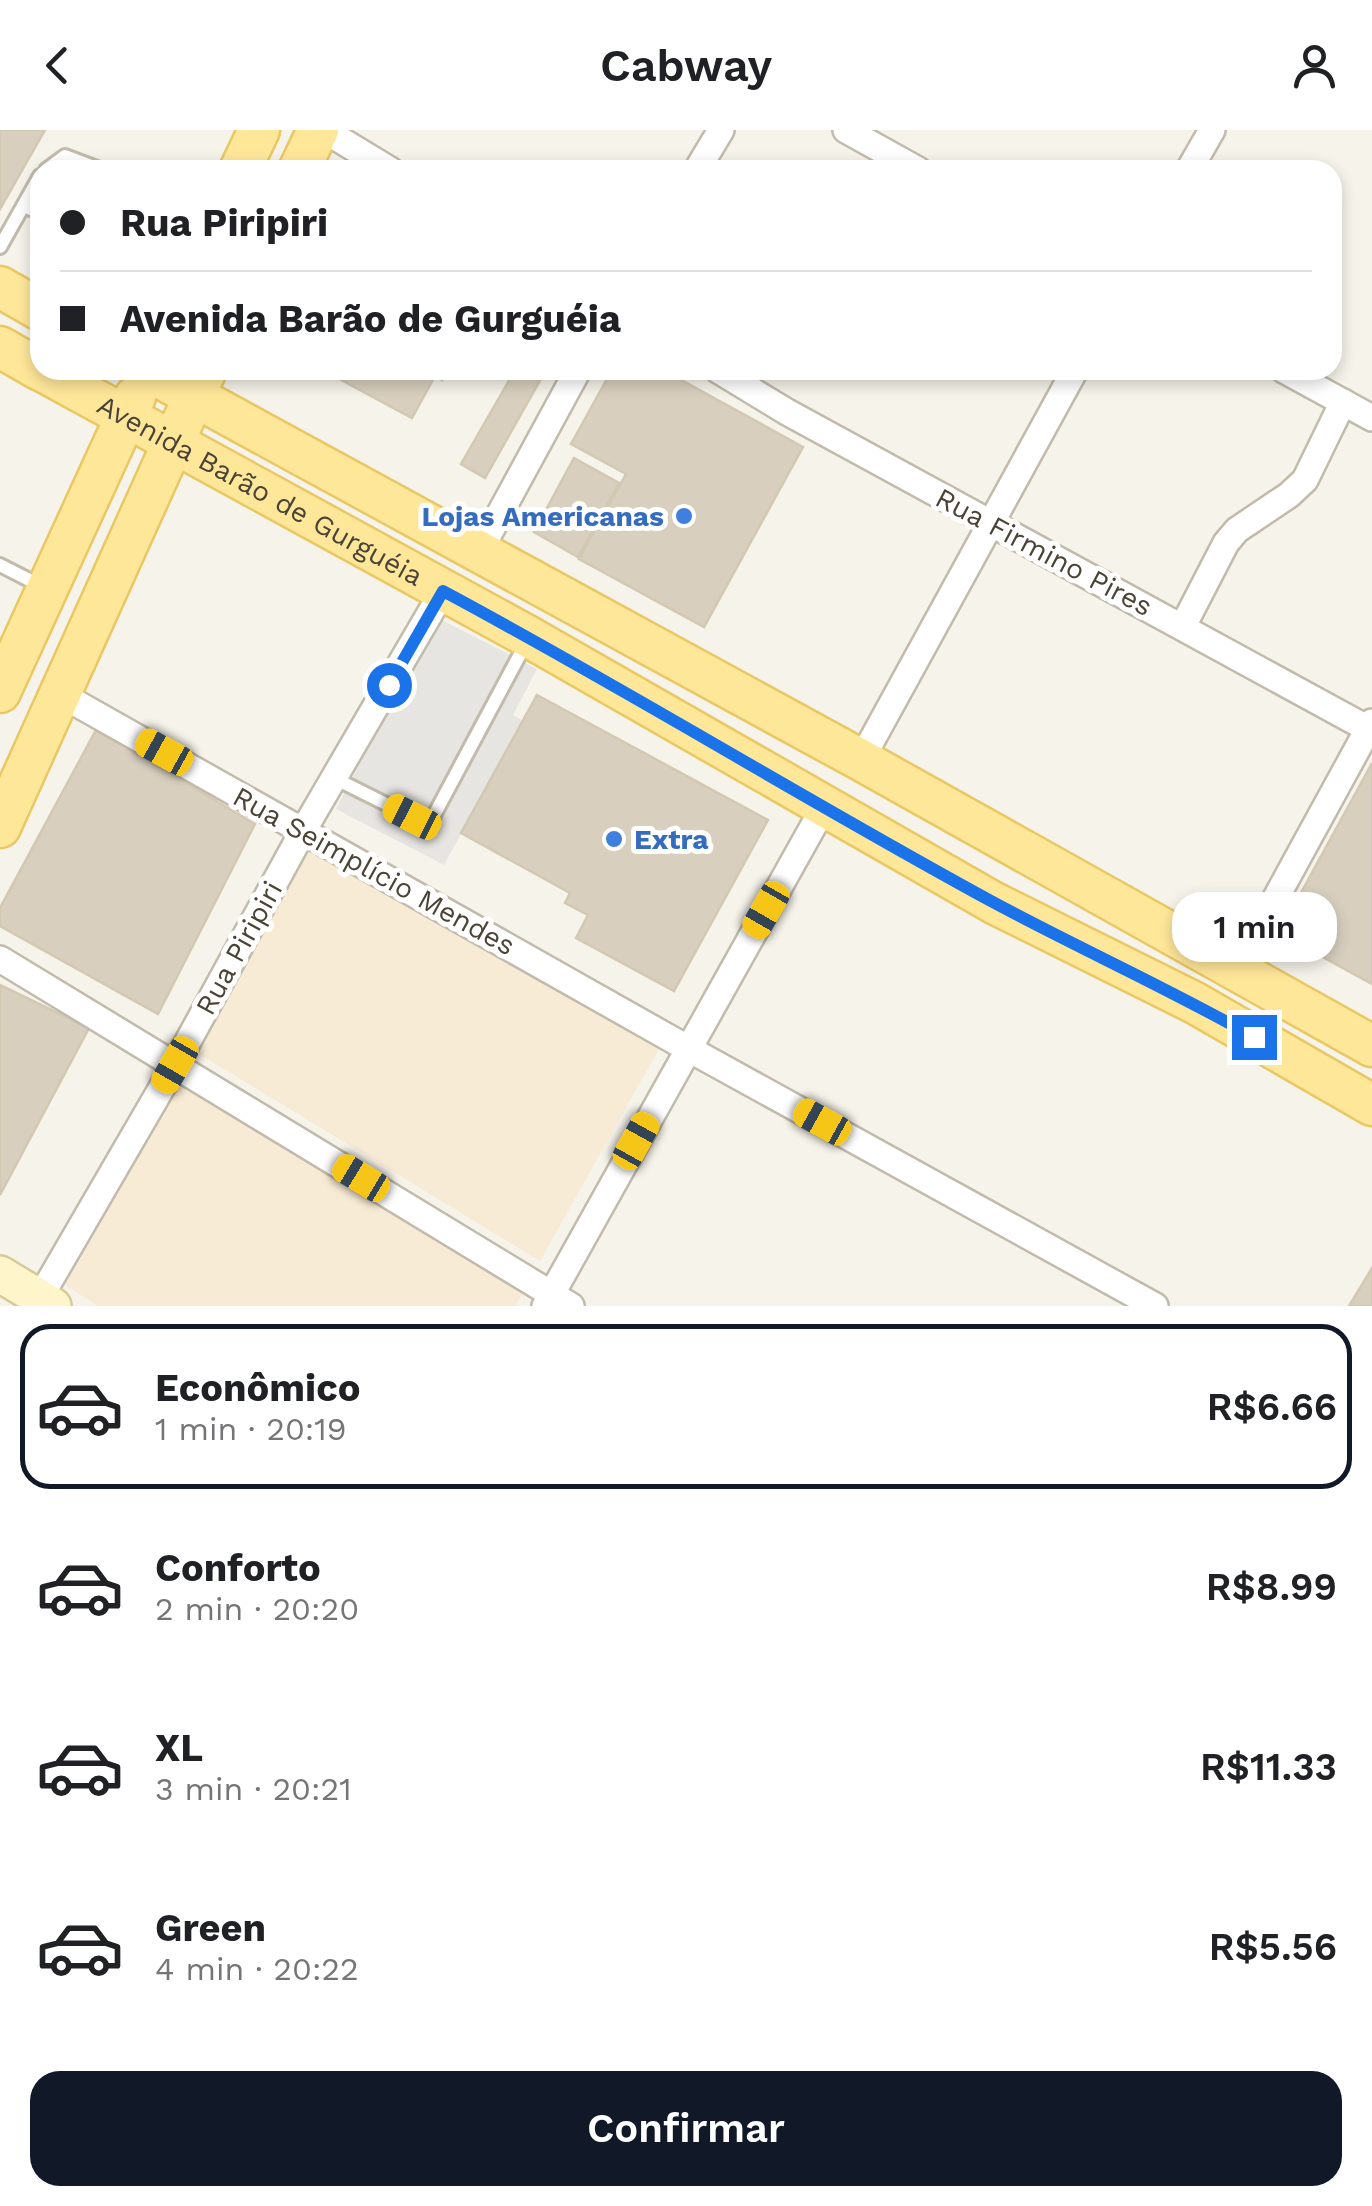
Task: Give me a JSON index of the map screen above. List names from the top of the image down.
{
  "streets": {
    "main road": ["Avenida Barão de Gurguéia"],
    "street": ["Rua Firmino Pires", "Rua Seimplício Mendes", "Rua Piripiri"]
  },
  "crossings": [
    ["Avenida Barão de Gurguéia", "Rua Piripiri"],
    ["Rua Seimplício Mendes", "Rua Piripiri"]
  ],
  "places": ["Lojas Americanas", "Extra"],
  "page": {
    "header": "Cabway",
    "banner": ["Rua Piripiri", "Avenida Barão de Gurguéia"],
    "bubble": "1 min",
    "list": [
      {
        "name": "Econômico",
        "note": "1 min · 20:19",
        "value": "R$6.66"
      },
      {
        "name": "Conforto",
        "note": "2 min · 20:20",
        "value": "R$8.99"
      },
      {
        "name": "XL",
        "note": "3 min · 20:21",
        "value": "R$11.33"
      },
      {
        "name": "Green",
        "note": "4 min · 20:22",
        "value": "R$5.56"
      }
    ],
    "buttons": "Confirmar"
  }
}
